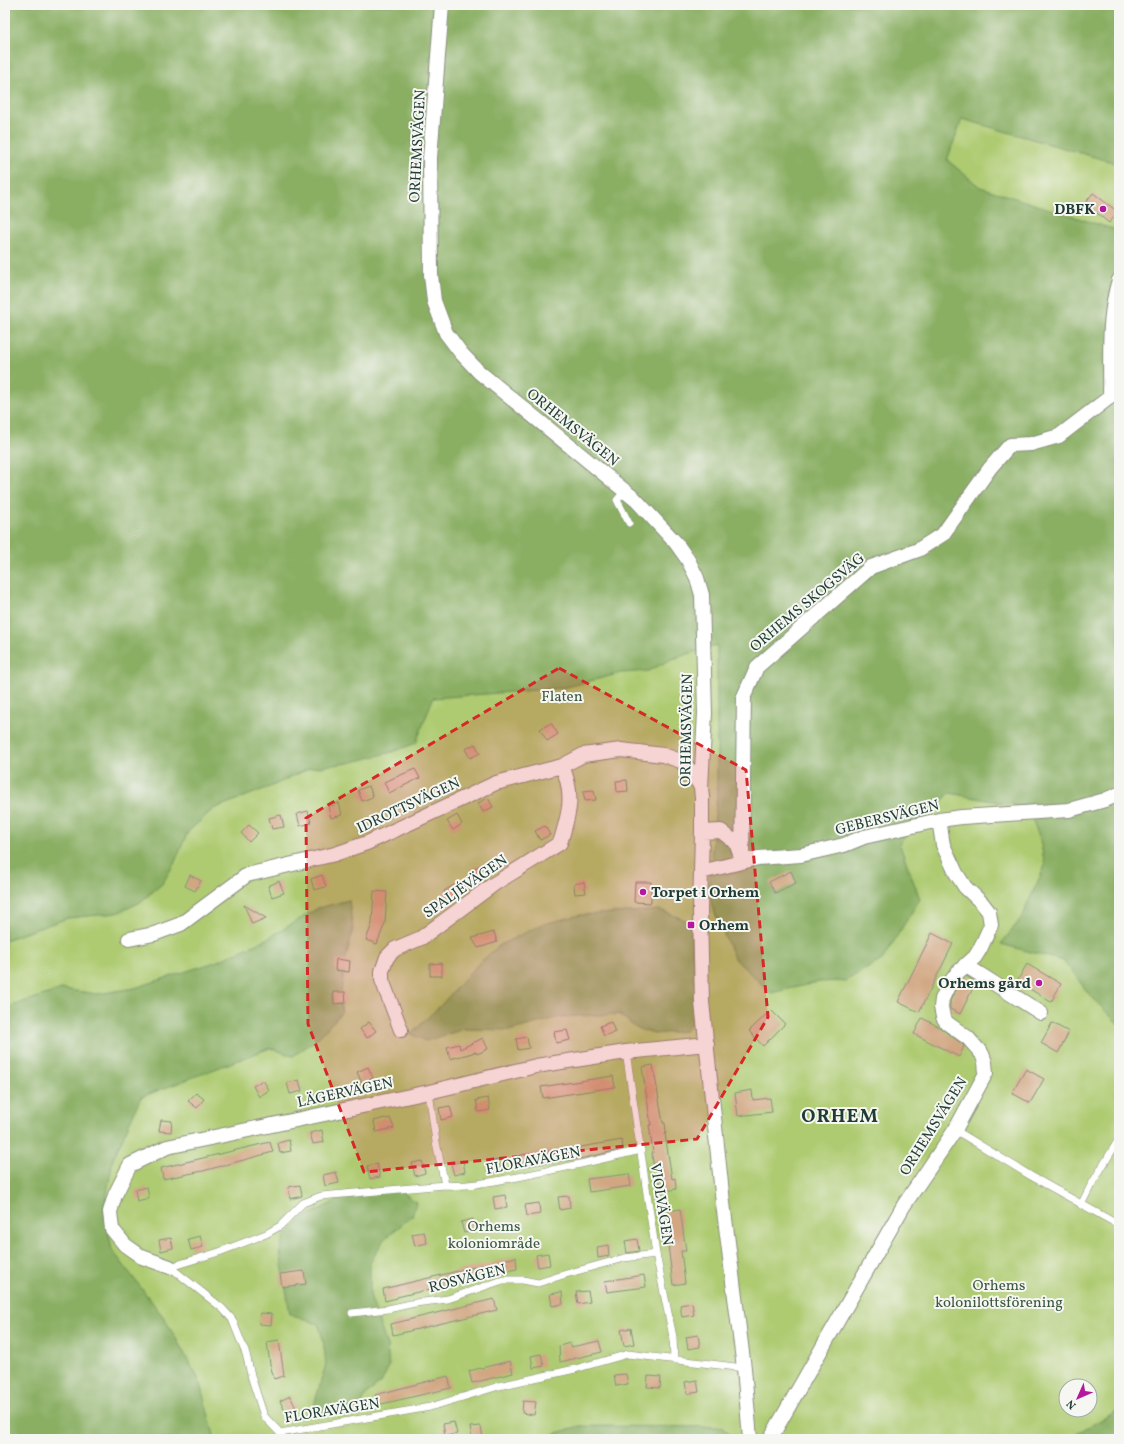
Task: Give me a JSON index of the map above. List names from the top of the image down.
{
  "streets": {
    "street": [
      "ORHEMSVÄGEN",
      "ORHEMS SKOGSVÄG",
      "IDROTTSVÄGEN",
      "GEBERSVÄGEN",
      "SPALJÉVÄGEN",
      "LÄGERVÄGEN"
    ],
    "lane": ["FLORAVÄGEN", "VIOLVÄGEN", "ROSVÄGEN"]
  },
  "crossings": [
    ["ORHEMSVÄGEN", "IDROTTSVÄGEN"],
    ["ORHEMSVÄGEN", "GEBERSVÄGEN"],
    ["ORHEMSVÄGEN", "LÄGERVÄGEN"],
    ["ORHEMSVÄGEN", "FLORAVÄGEN"],
    ["ORHEMS SKOGSVÄG", "GEBERSVÄGEN"],
    ["IDROTTSVÄGEN", "SPALJÉVÄGEN"],
    ["LÄGERVÄGEN", "FLORAVÄGEN"],
    ["LÄGERVÄGEN", "VIOLVÄGEN"],
    ["FLORAVÄGEN", "VIOLVÄGEN"],
    ["VIOLVÄGEN", "ROSVÄGEN"]
  ],
  "districts": ["ORHEM"],
  "parks": ["Flaten", "Orhems koloniområde", "Orhems kolonilottsförening"],
  "places": {
    "other": ["DBFK", "Torpet i Orhem", "Orhems gård"],
    "transit": ["Orhem"]
  },
  "north": "bottom left"
}
